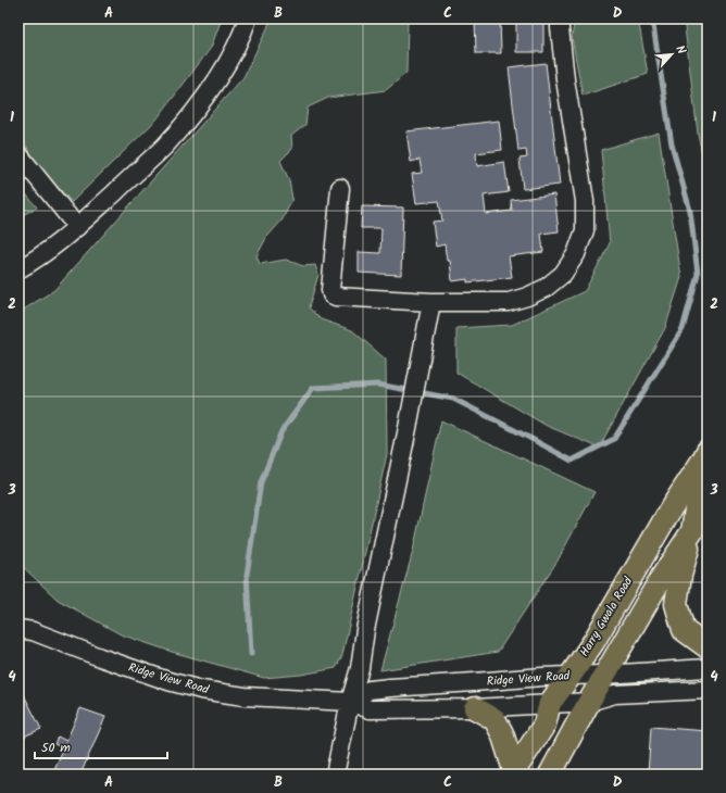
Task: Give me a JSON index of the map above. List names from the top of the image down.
{
  "streets": {
    "main road": ["Harry Gwala Road"],
    "street": ["Ridge View Road"]
  },
  "crossings": [
    ["Harry Gwala Road", "Ridge View Road"]
  ],
  "scale_bar": "50 m",
  "north": "top right",
  "grid": {
    "columns": [
      "A",
      "B",
      "C",
      "D"
    ],
    "rows": [
      "1",
      "2",
      "3",
      "4"
    ]
  }
}
